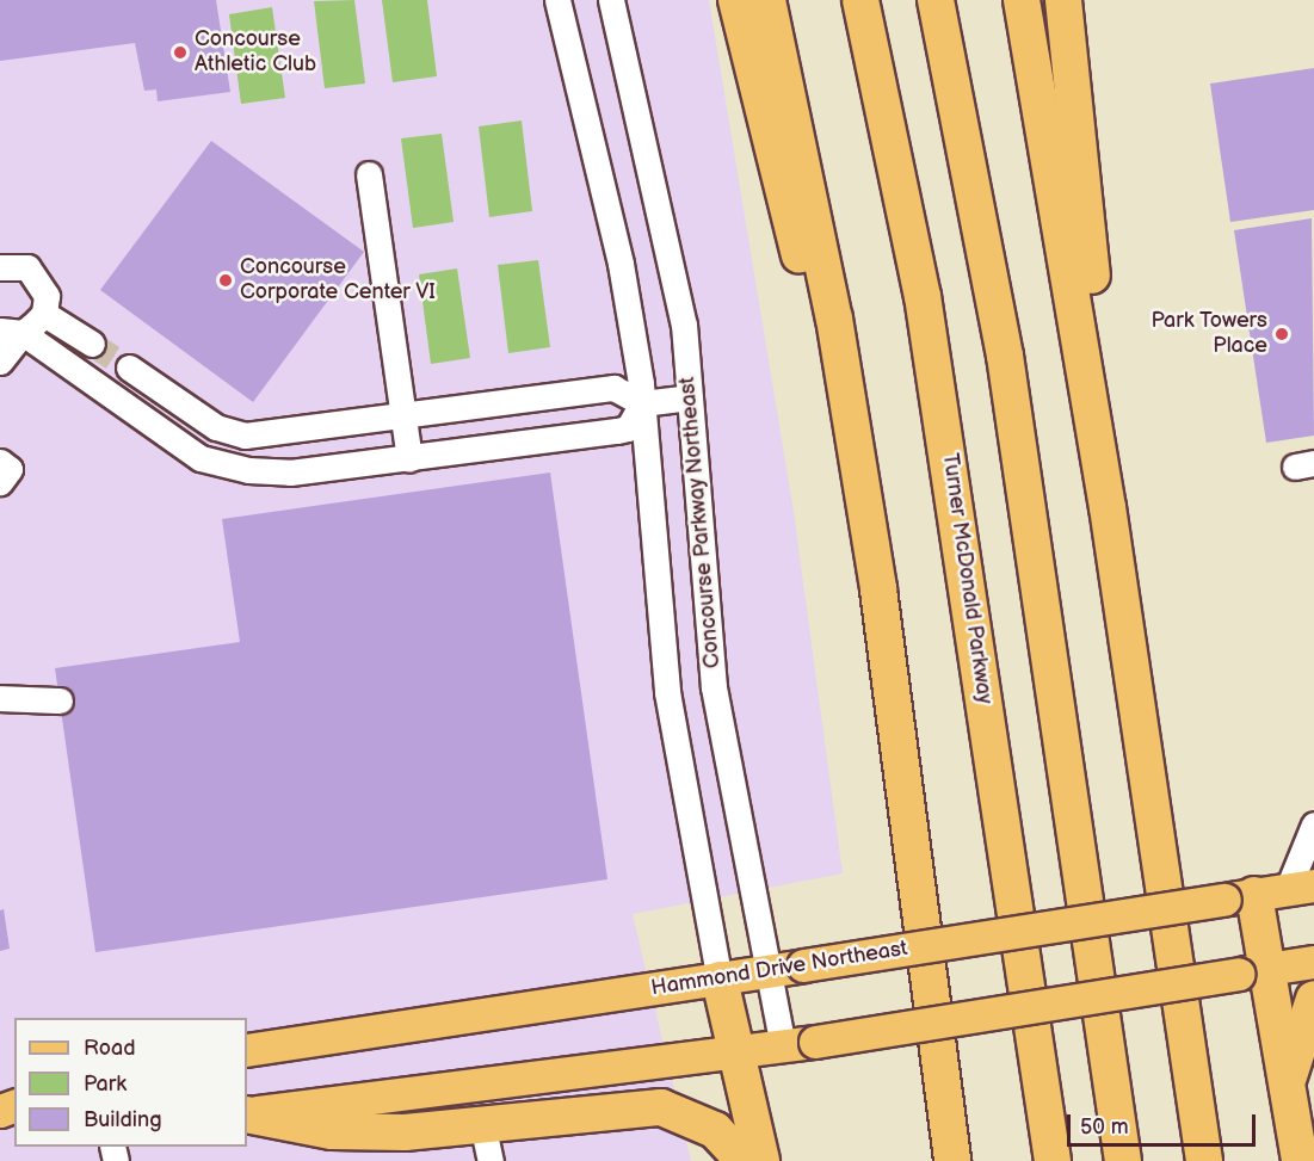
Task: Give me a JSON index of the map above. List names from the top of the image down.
{
  "streets": {
    "highway": ["Turner McDonald Parkway"],
    "main road": ["Hammond Drive Northeast"],
    "street": ["Concourse Parkway Northeast"]
  },
  "crossings": [
    ["Concourse Parkway Northeast", "Hammond Drive Northeast"]
  ],
  "places": ["Concourse Athletic Club", "Concourse Corporate Center VI", "Park Towers Place"],
  "legend": ["Road", "Park", "Building"],
  "scale_bar": "50 m"
}
